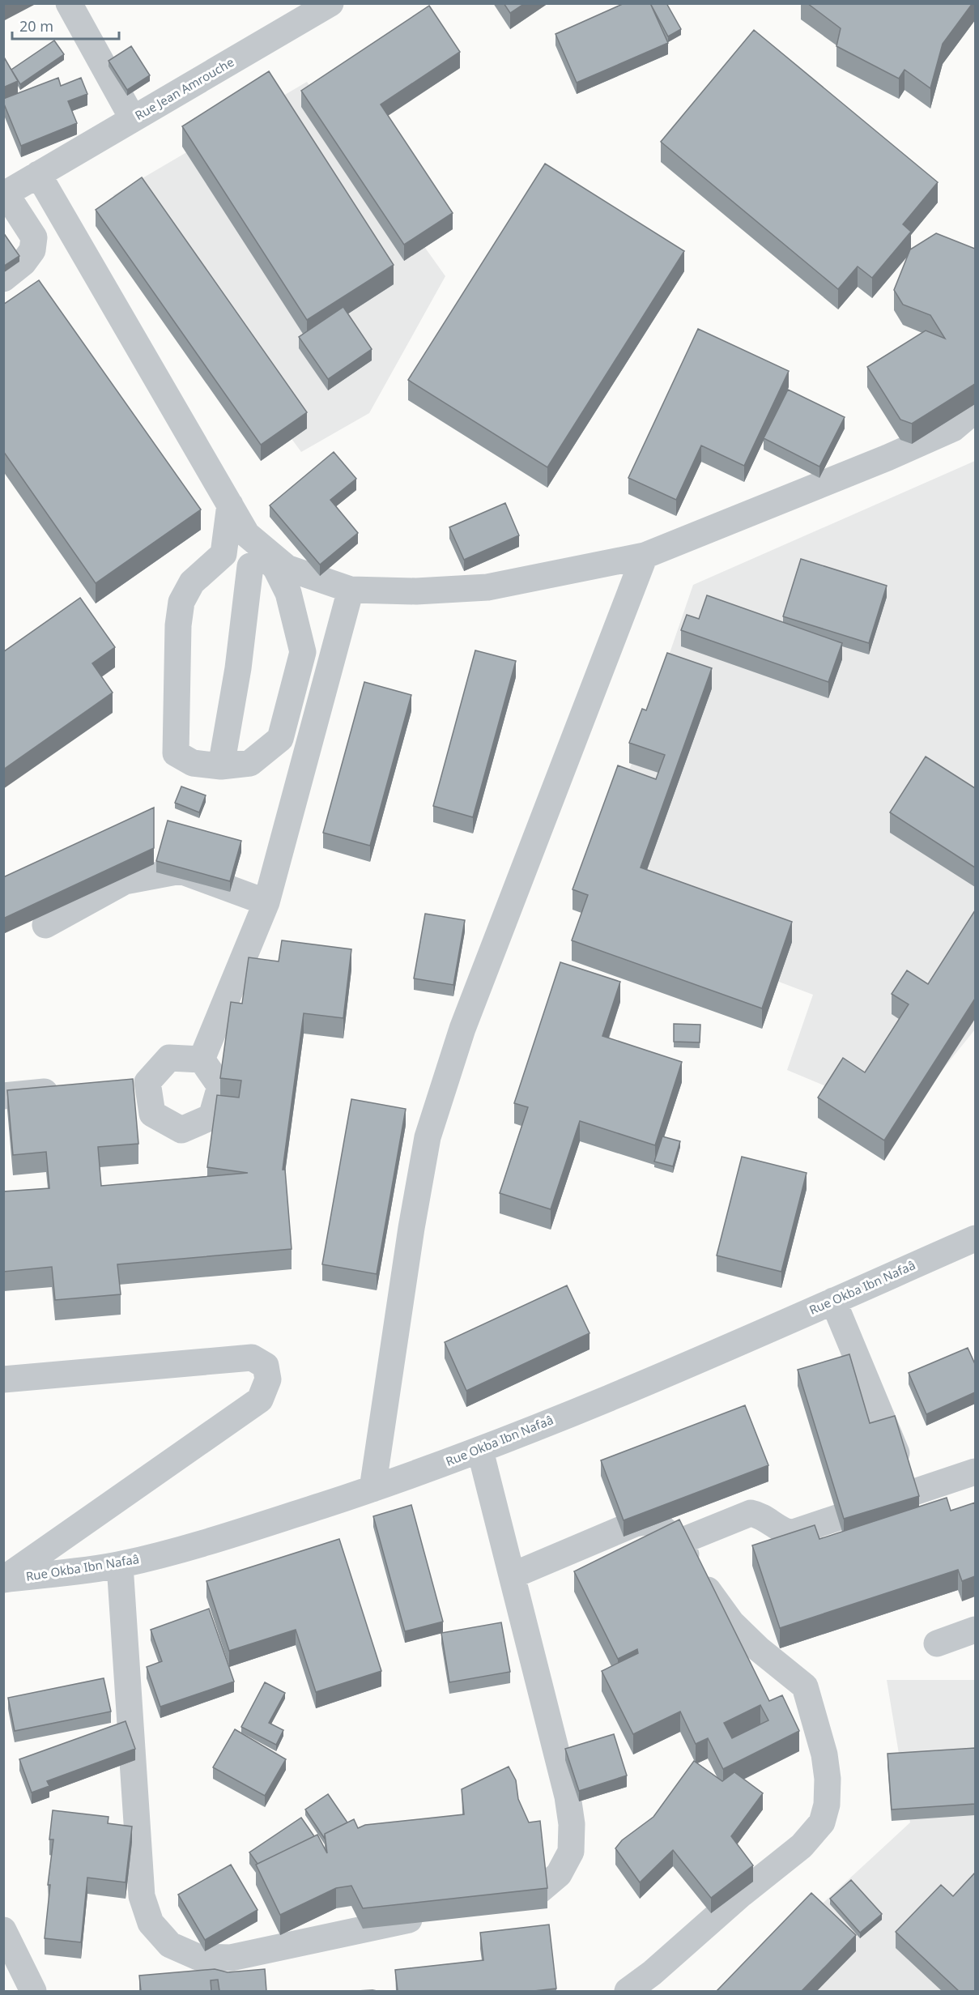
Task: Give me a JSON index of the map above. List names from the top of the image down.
{
  "streets": {
    "street": ["Rue Jean Amrouche", "Rue Okba Ibn Nafaâ"]
  },
  "scale_bar": "20 m"
}
